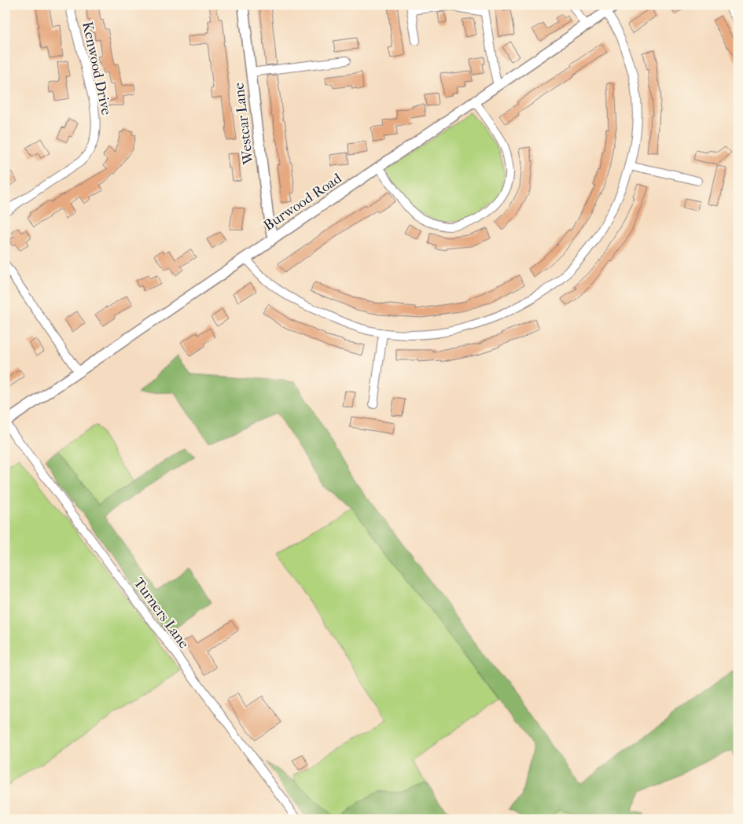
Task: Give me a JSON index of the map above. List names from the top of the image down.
{
  "streets": {
    "street": [
      "Kenwood Drive",
      "Westcar Lane",
      "Burwood Road",
      "Turners Lane"
    ]
  },
  "crossings": [
    ["Westcar Lane", "Burwood Road"],
    ["Burwood Road", "Turners Lane"]
  ]
}
